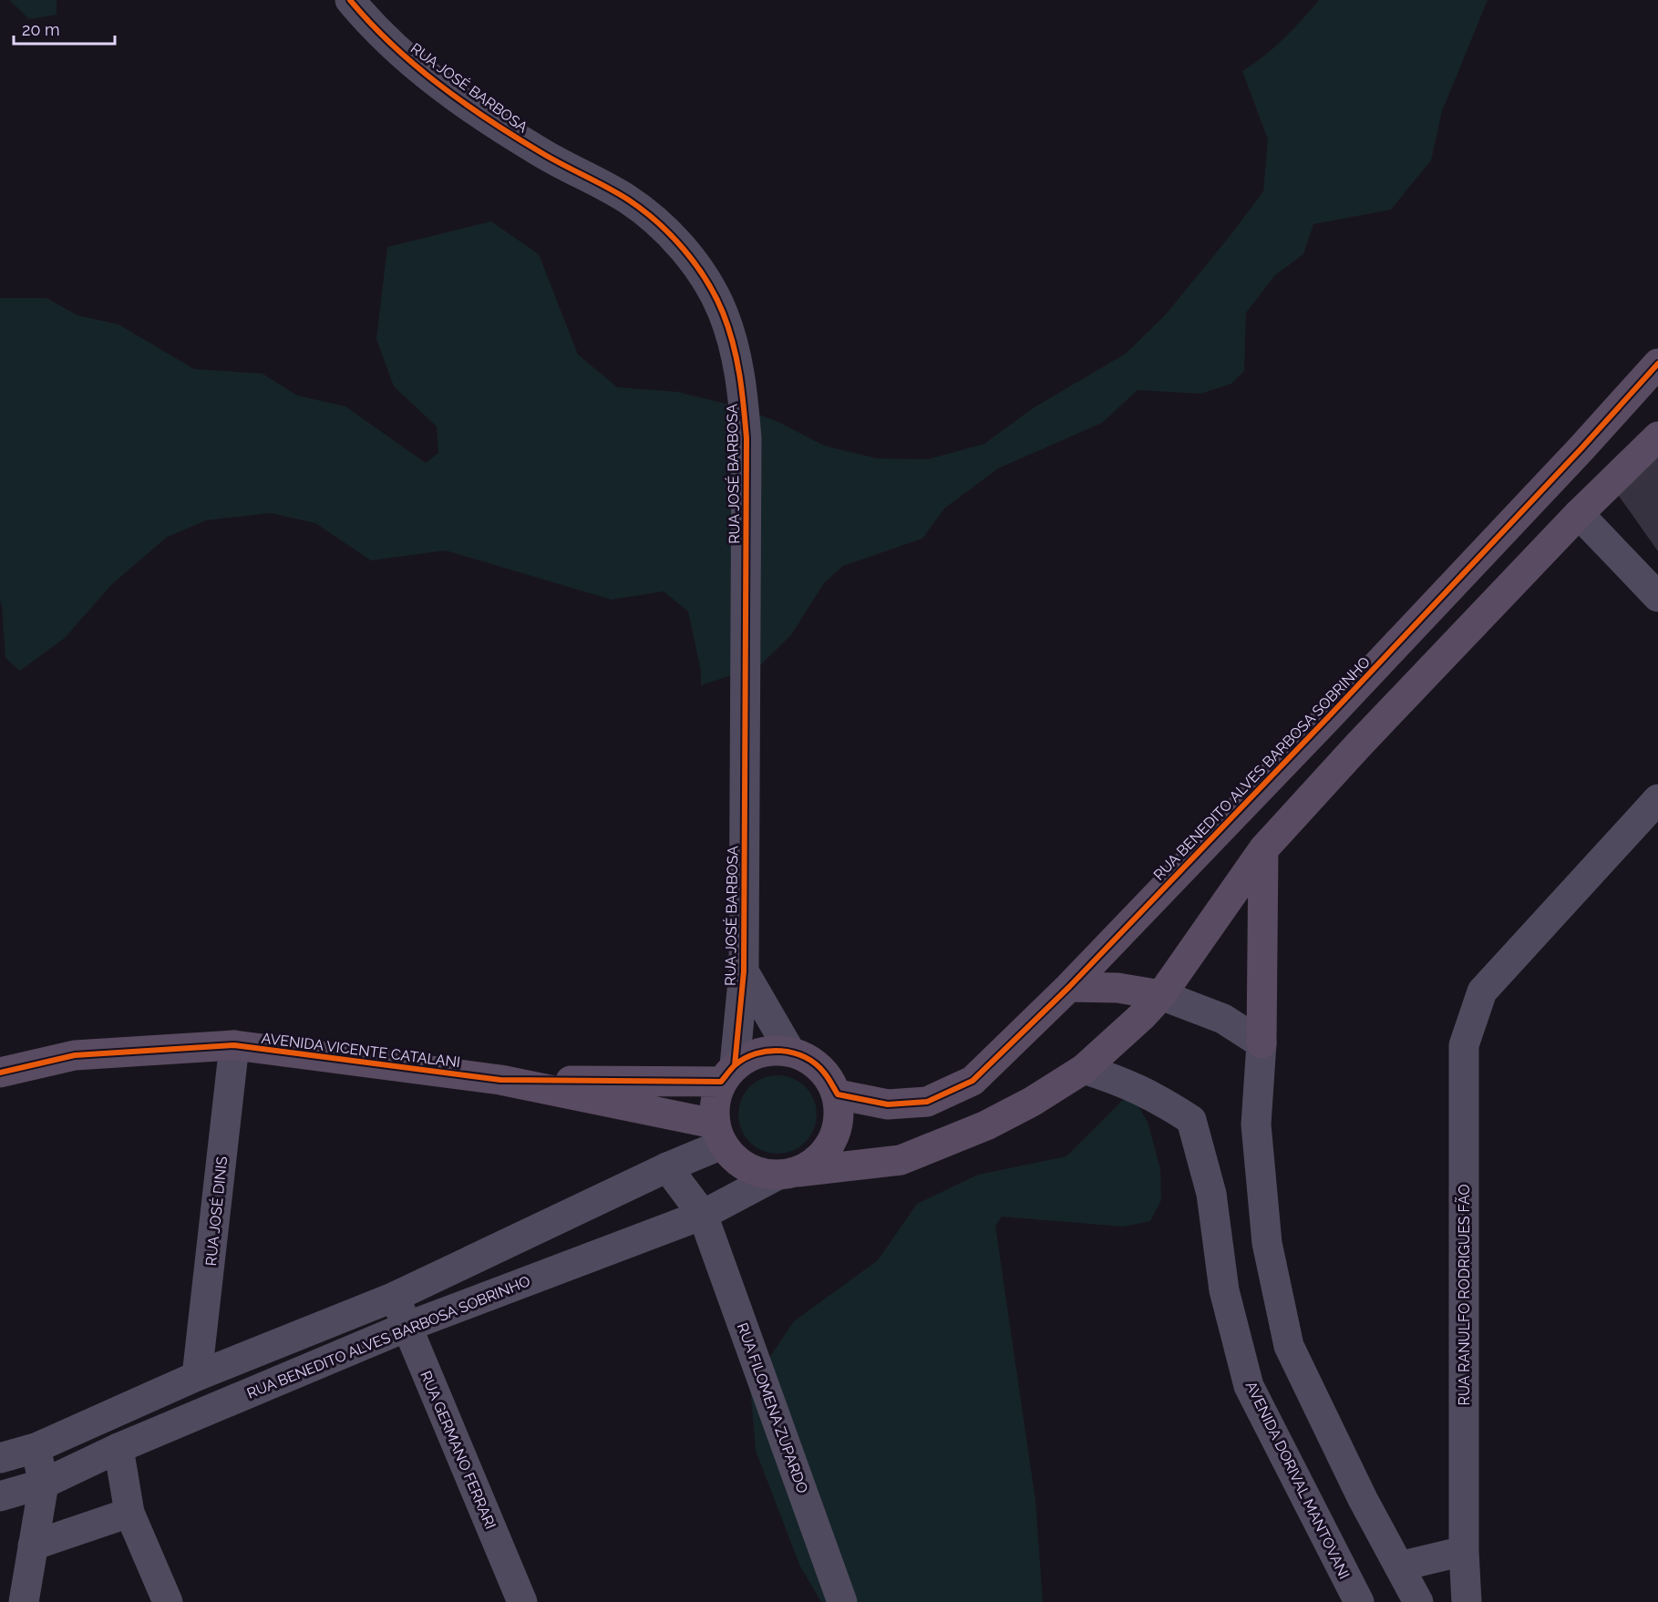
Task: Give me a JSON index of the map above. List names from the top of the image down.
{
  "streets": {
    "main road": ["RUA BENEDITO ALVES BARBOSA SOBRINHO", "AVENIDA VICENTE CATALANI"],
    "street": [
      "RUA JOSÉ BARBOSA",
      "RUA JOSÉ DINIS",
      "RUA RANULFO RODRIGUES FÃO",
      "RUA FILOMENA ZUPARDO",
      "RUA GERMANO FERRARI",
      "AVENIDA DORIVAL MANTOVANI"
    ]
  },
  "crossings": [
    ["RUA JOSÉ BARBOSA", "RUA BENEDITO ALVES BARBOSA SOBRINHO"],
    ["RUA JOSÉ BARBOSA", "AVENIDA VICENTE CATALANI"],
    ["RUA BENEDITO ALVES BARBOSA SOBRINHO", "AVENIDA VICENTE CATALANI"],
    ["RUA BENEDITO ALVES BARBOSA SOBRINHO", "RUA FILOMENA ZUPARDO"],
    ["RUA BENEDITO ALVES BARBOSA SOBRINHO", "RUA GERMANO FERRARI"],
    ["RUA BENEDITO ALVES BARBOSA SOBRINHO", "AVENIDA DORIVAL MANTOVANI"],
    ["AVENIDA VICENTE CATALANI", "RUA JOSÉ DINIS"]
  ],
  "scale_bar": "20 m"
}
